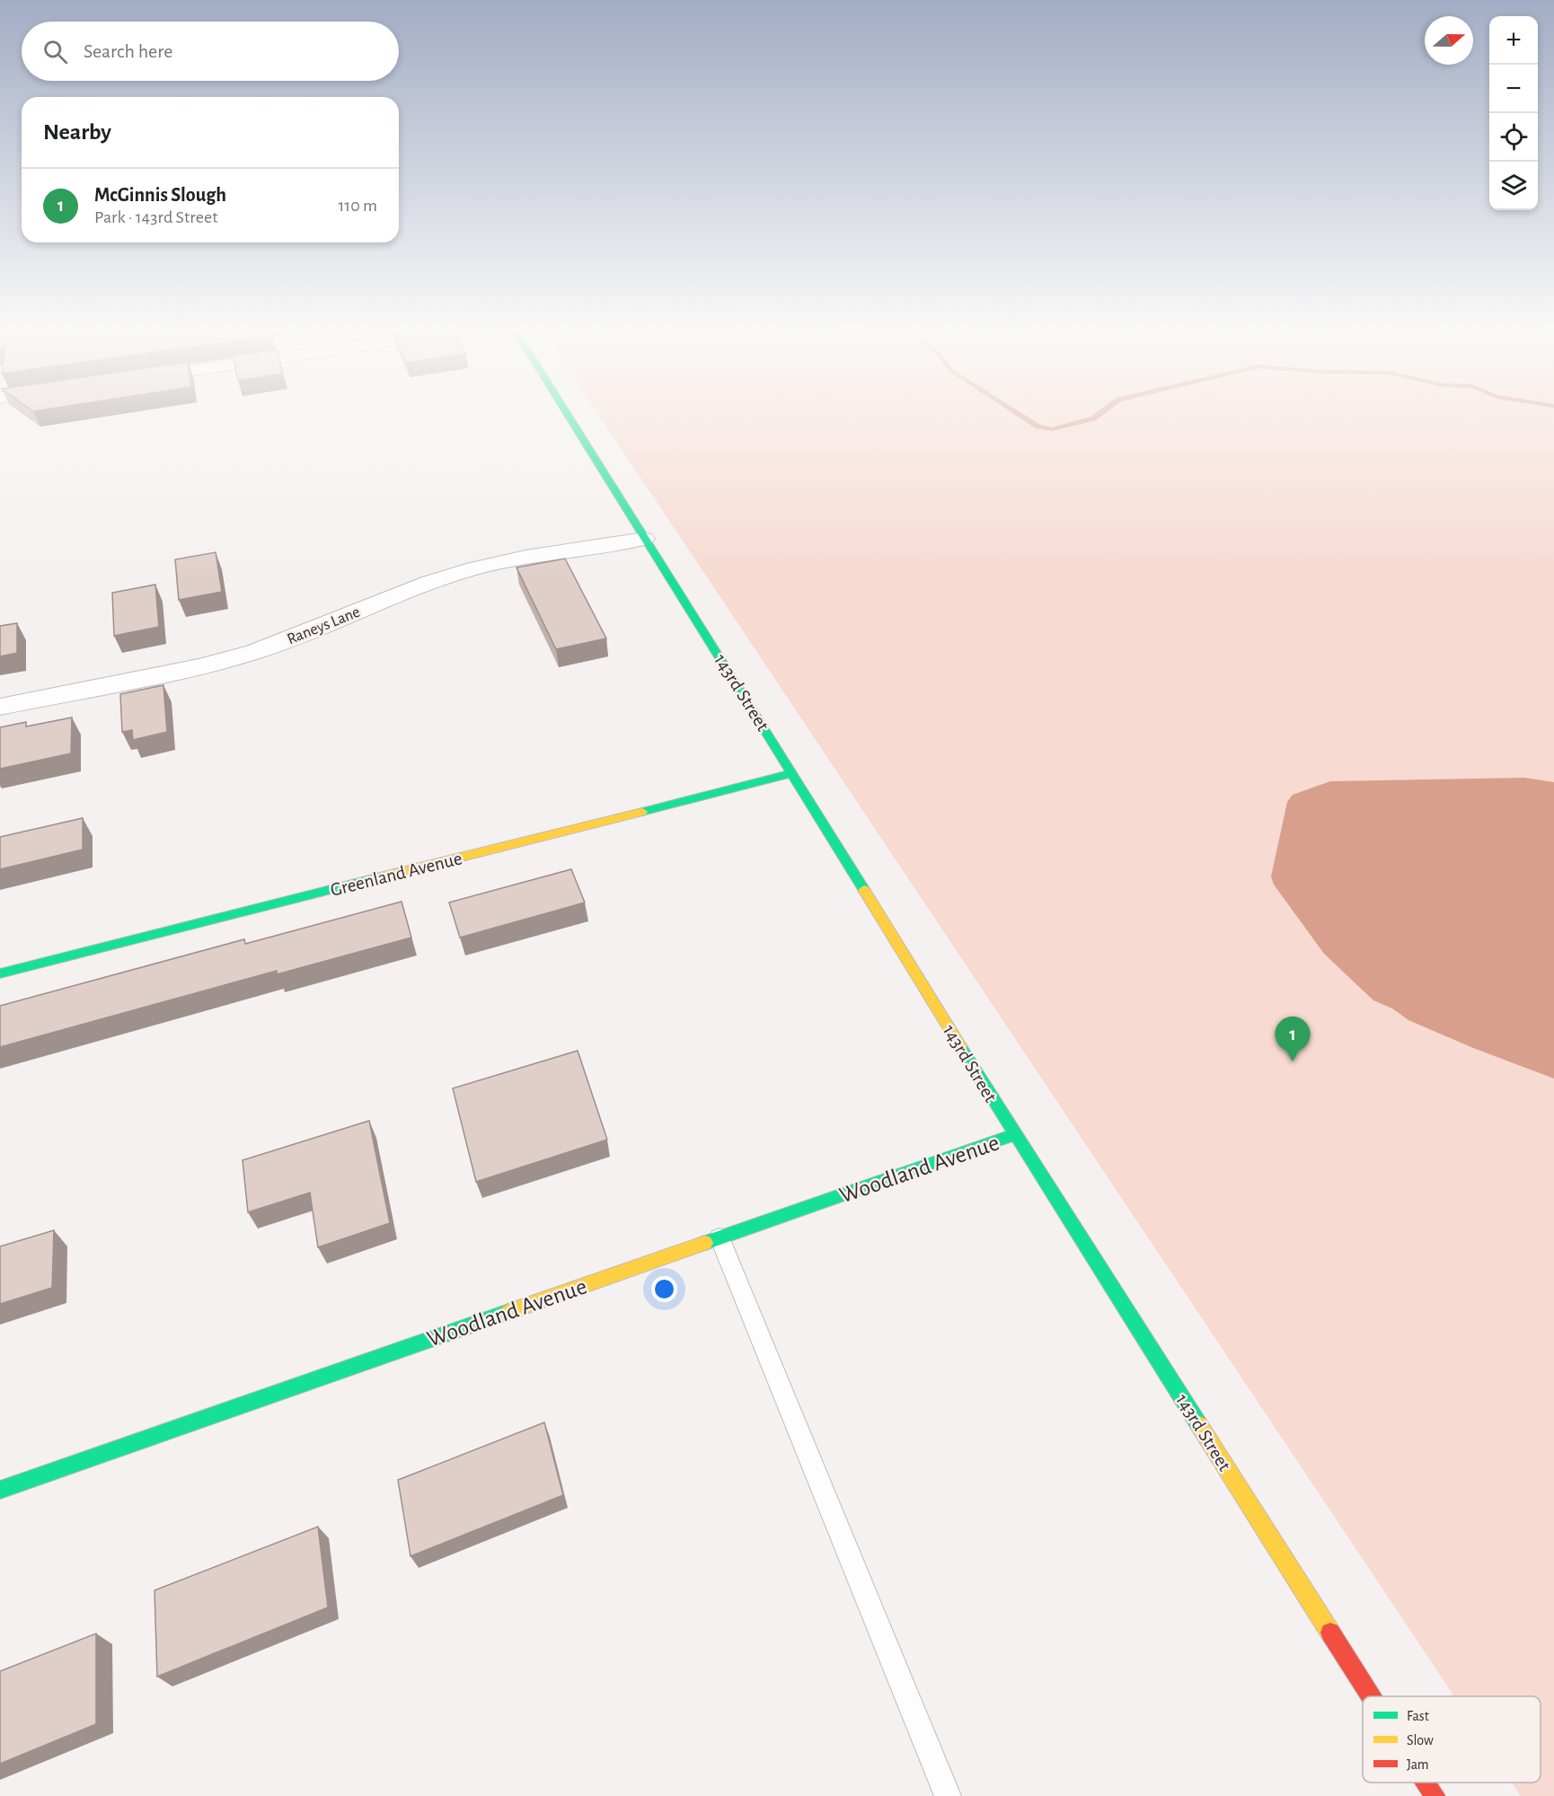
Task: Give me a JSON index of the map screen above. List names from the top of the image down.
{
  "streets": {
    "main road": ["143rd Street", "Greenland Avenue", "Woodland Avenue"],
    "street": ["Raneys Lane"]
  },
  "crossings": [
    ["Raneys Lane", "143rd Street"],
    ["143rd Street", "Greenland Avenue"],
    ["143rd Street", "Woodland Avenue"]
  ],
  "legend": ["Fast", "Slow", "Jam"],
  "north": "right",
  "page": {
    "map_buttons": ["+", "−"],
    "search": "Search here",
    "heading": "Nearby",
    "list": [
      {
        "mark": "1",
        "name": "McGinnis Slough",
        "note": "Park · 143rd Street",
        "value": "110 m"
      }
    ],
    "pins": "1"
  }
}
